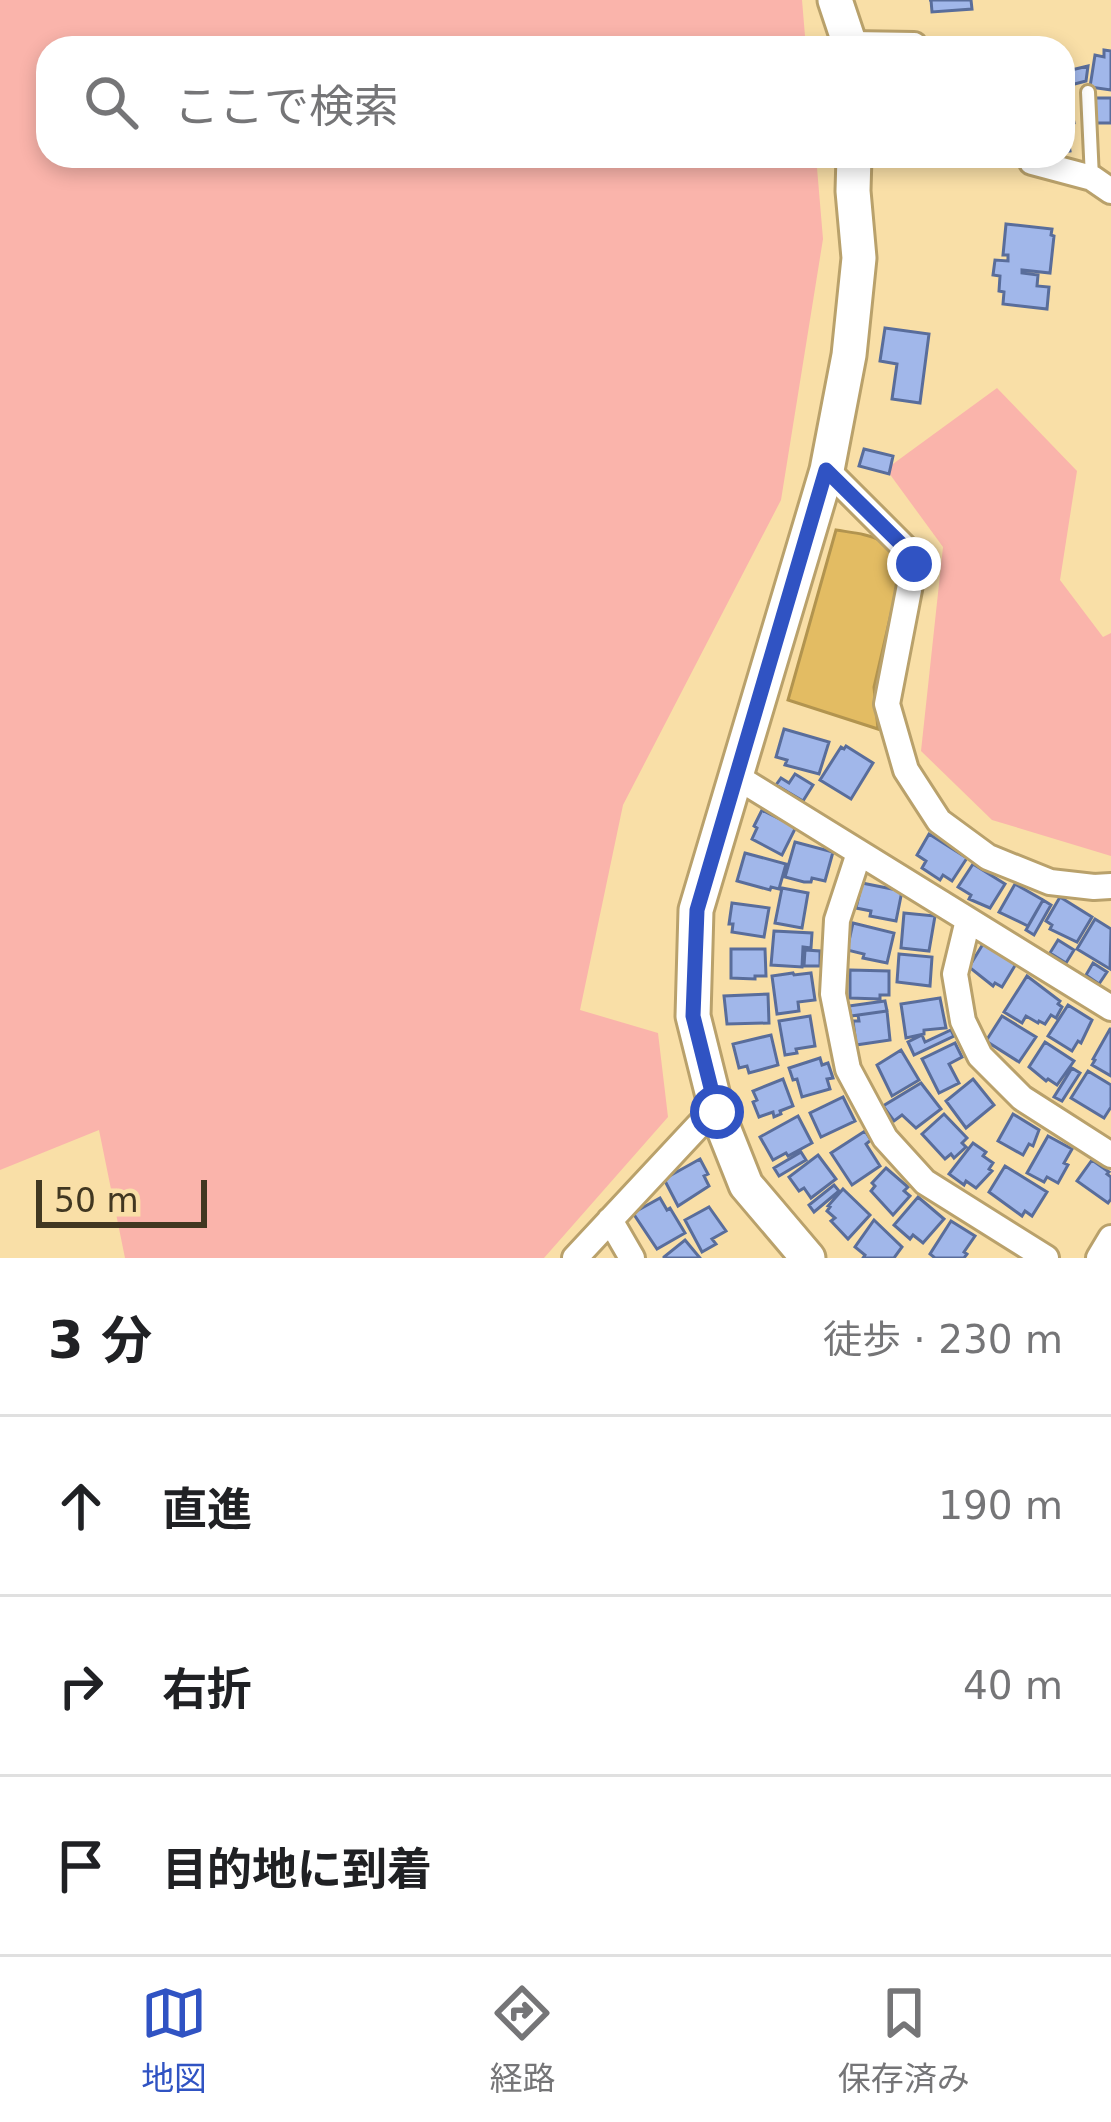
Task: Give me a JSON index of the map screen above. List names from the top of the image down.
{
  "scale_bar": "50 m",
  "page": {
    "search": "ここで検索",
    "scale": "50 m",
    "heading": ["3 分", "徒歩 · 230 m"],
    "list": [
      ["直進", "190 m"],
      ["右折", "40 m"],
      "目的地に到着"
    ],
    "nav": ["地図", "経路", "保存済み"]
  }
}
